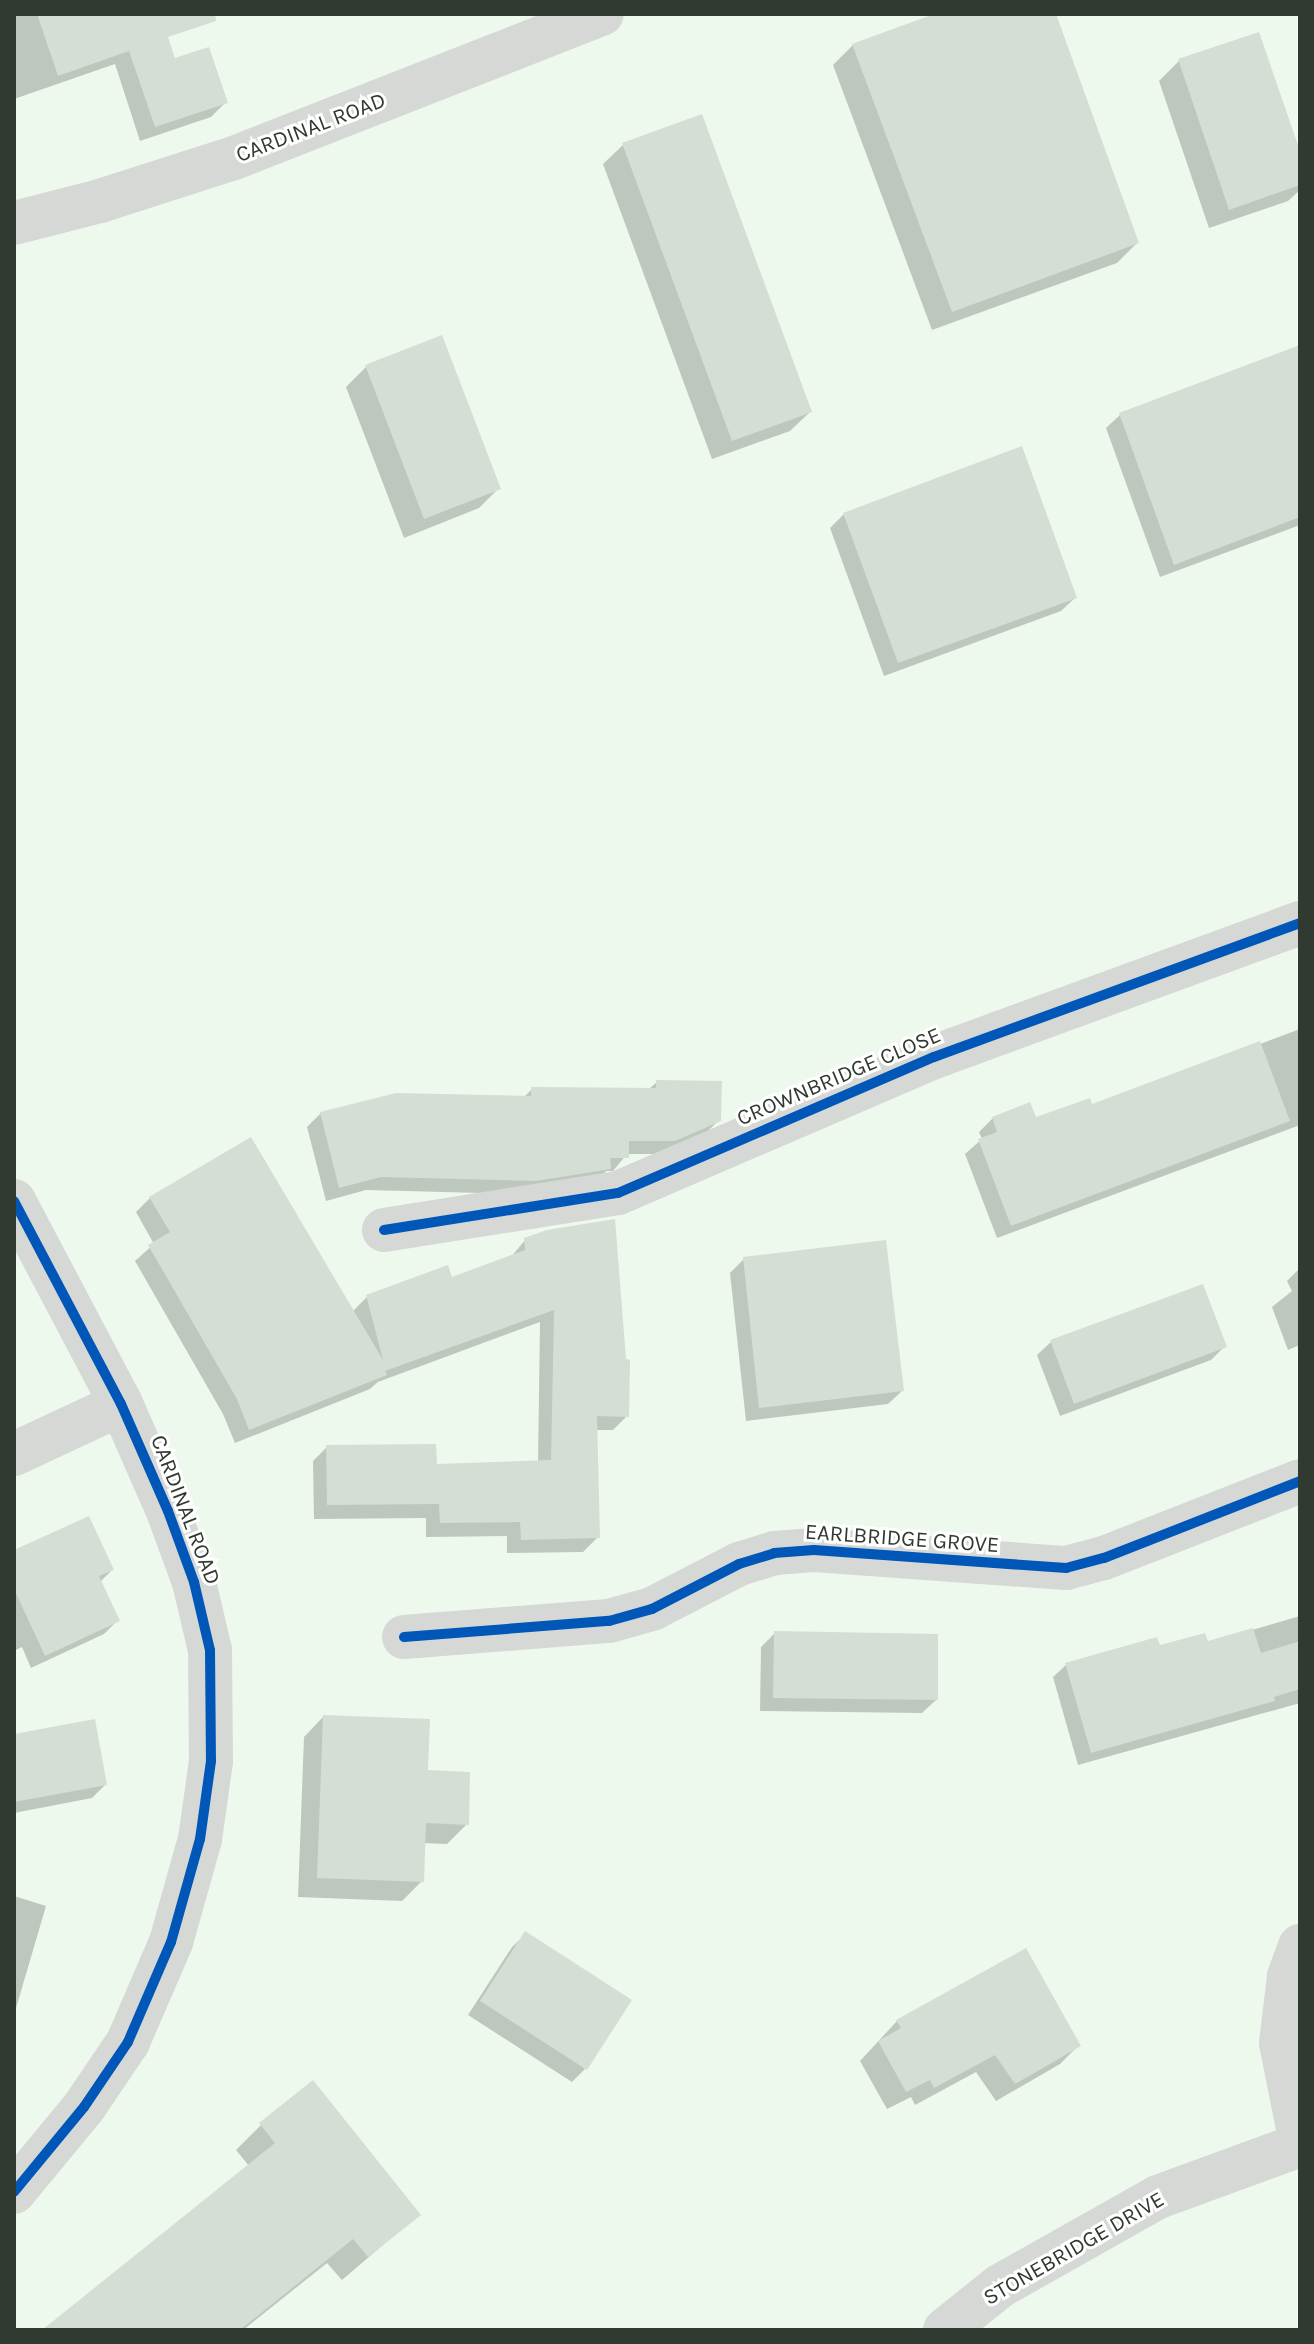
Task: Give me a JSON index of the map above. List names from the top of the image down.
{
  "streets": {
    "street": [
      "CARDINAL ROAD",
      "CROWNBRIDGE CLOSE",
      "EARLBRIDGE GROVE",
      "STONEBRIDGE DRIVE"
    ]
  }
}
